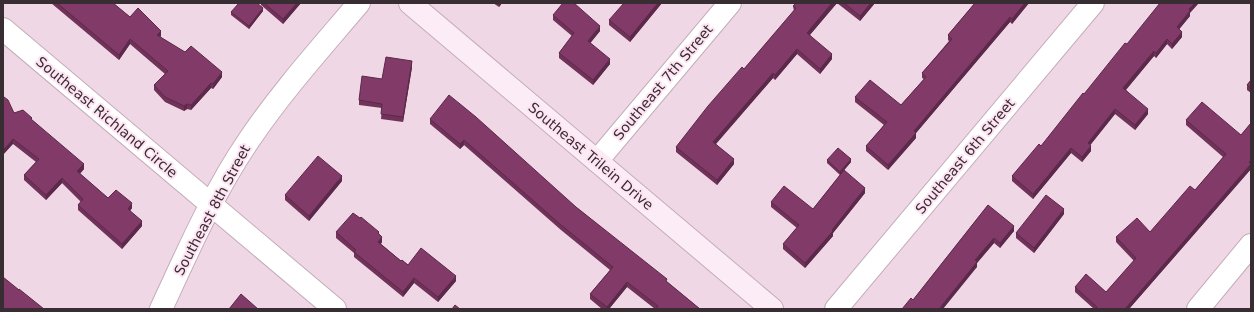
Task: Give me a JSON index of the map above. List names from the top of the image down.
{
  "streets": {
    "street": [
      "Southeast 7th Street",
      "Southeast Richland Circle",
      "Southeast Trilein Drive",
      "Southeast 6th Street",
      "Southeast 8th Street"
    ]
  },
  "crossings": [
    ["Southeast 7th Street", "Southeast Trilein Drive"],
    ["Southeast Richland Circle", "Southeast 8th Street"]
  ]
}
